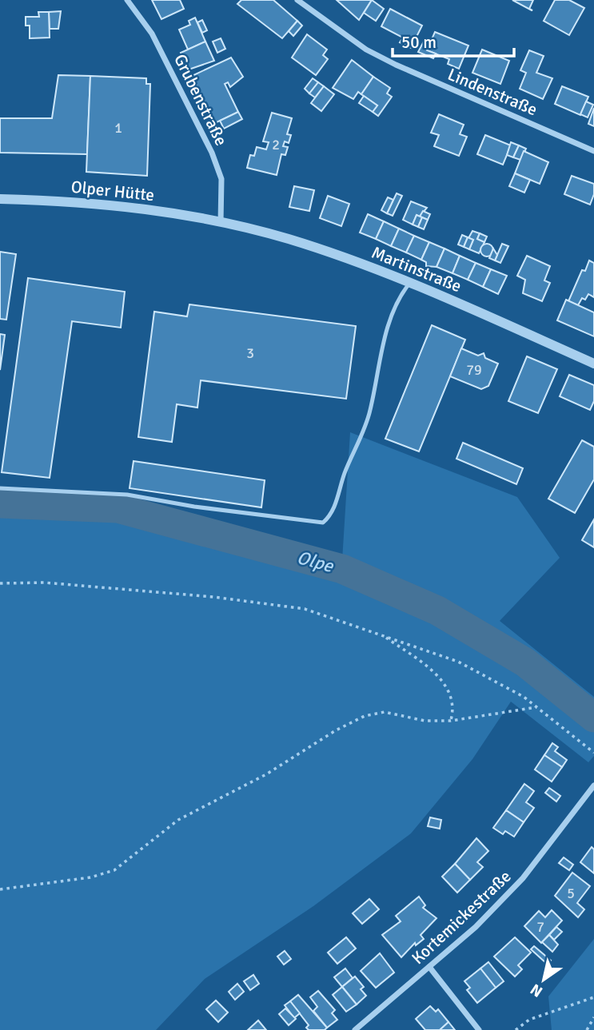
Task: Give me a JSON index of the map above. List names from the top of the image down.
{
  "streets": {
    "street": [
      "Lindenstraße",
      "Grubenstraße",
      "Olper Hütte",
      "Martinstraße",
      "Kortemickestraße"
    ]
  },
  "crossings": [
    ["Grubenstraße", "Olper Hütte"],
    ["Grubenstraße", "Martinstraße"],
    ["Olper Hütte", "Martinstraße"]
  ],
  "water": ["Olpe"],
  "house_numbers": [
    "1",
    "2",
    "3",
    "79",
    "5",
    "7"
  ],
  "scale_bar": "50 m",
  "north": "bottom left"
}
